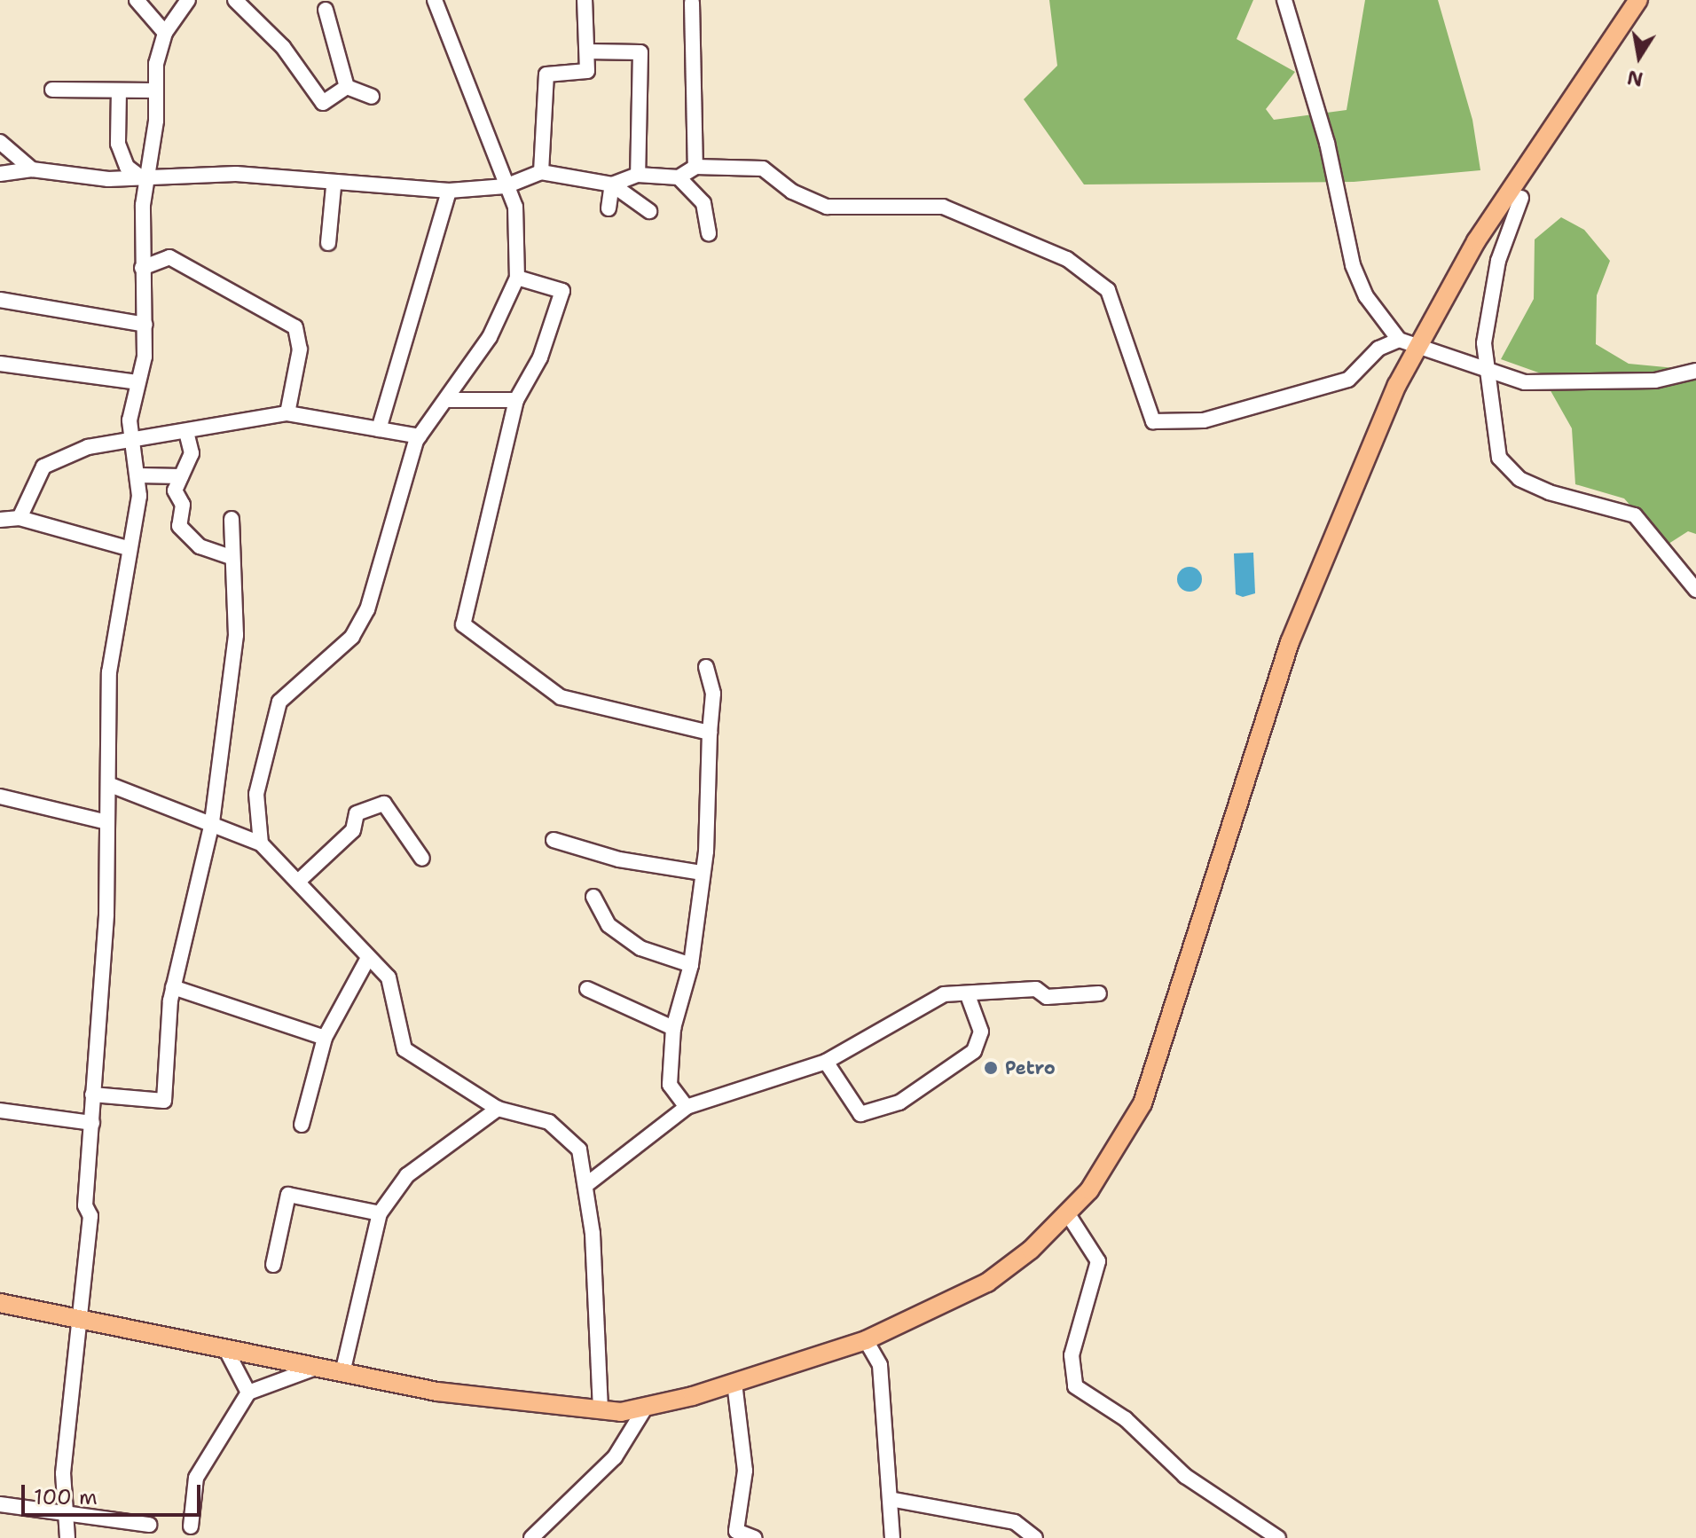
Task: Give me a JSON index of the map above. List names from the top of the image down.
{
  "places": ["Petro"],
  "scale_bar": "100 m",
  "north": "bottom"
}
